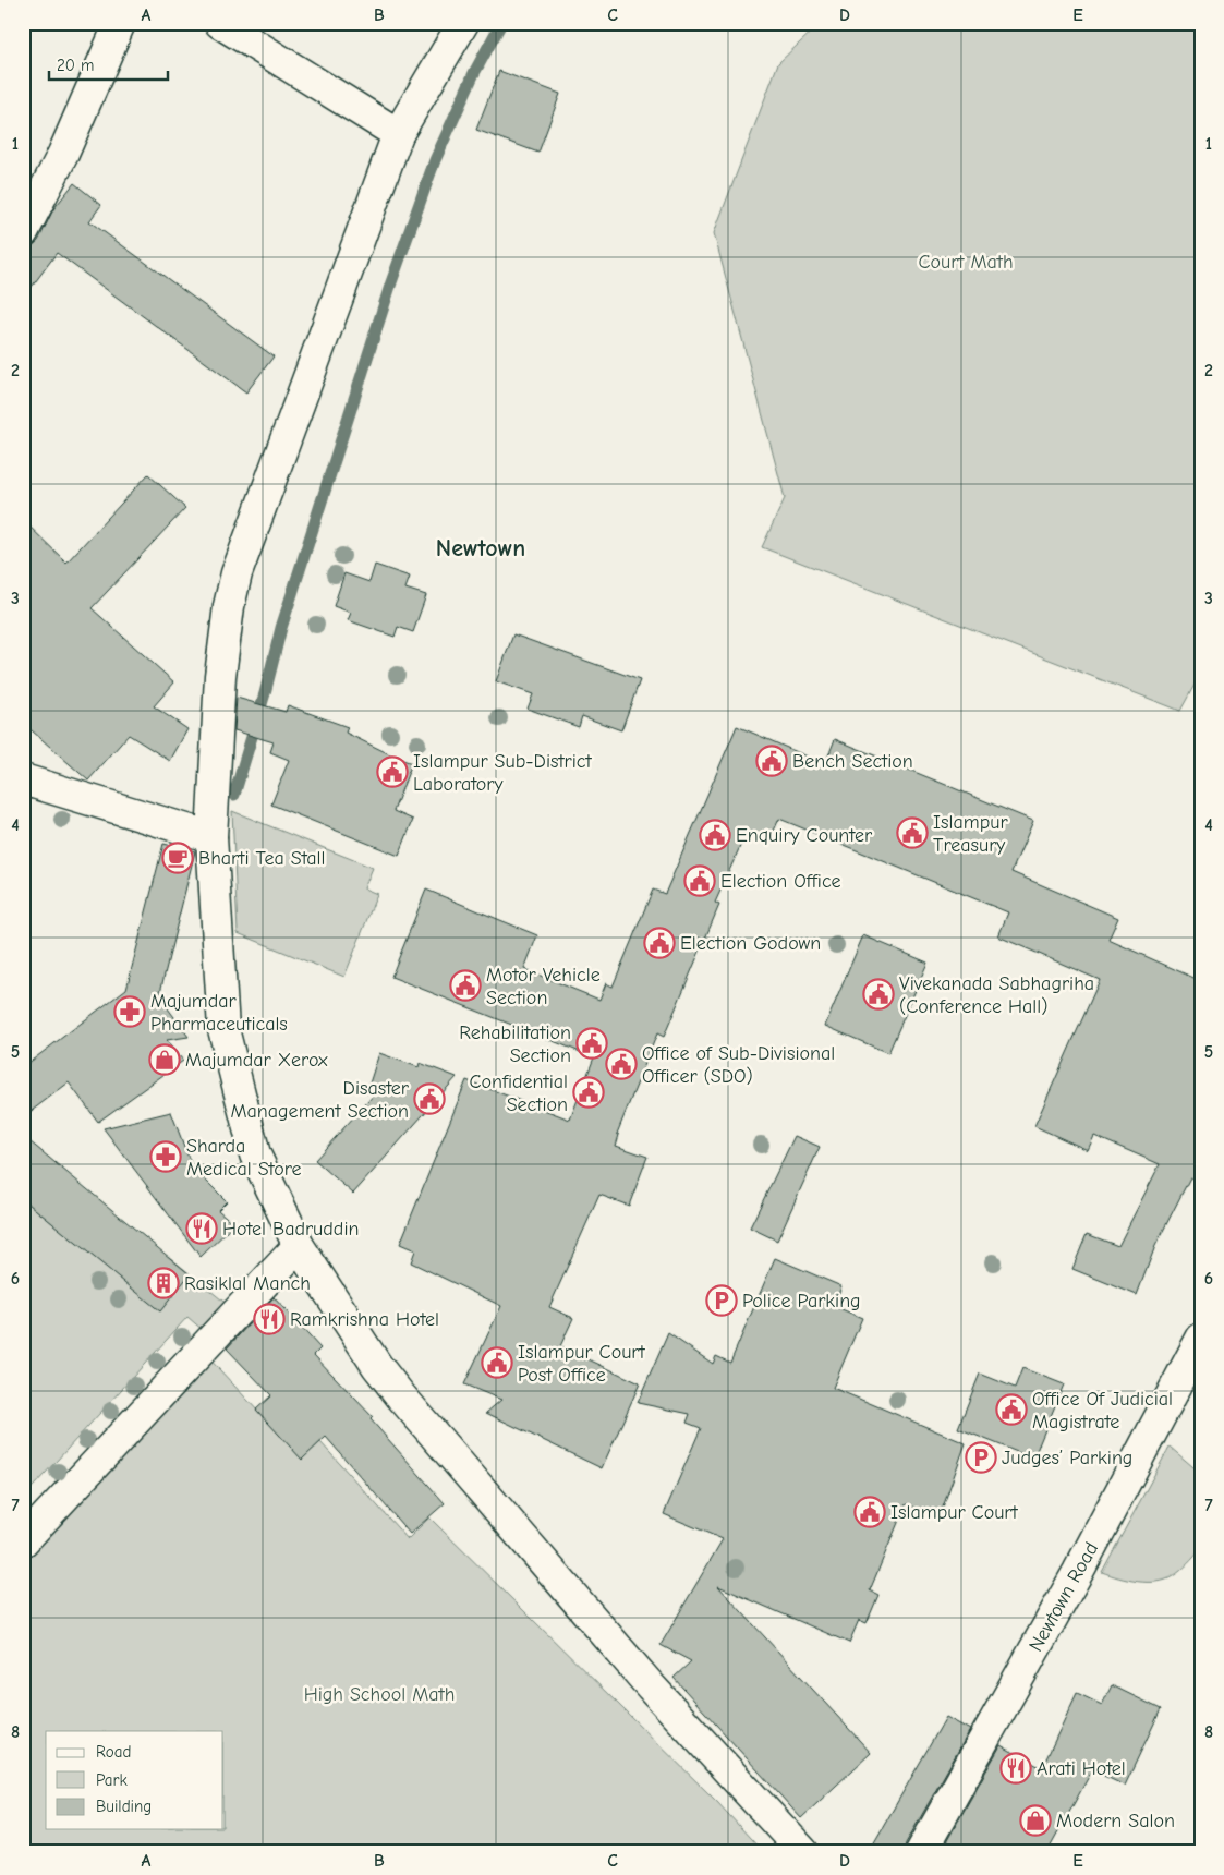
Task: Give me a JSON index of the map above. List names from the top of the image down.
{
  "streets": {
    "street": ["Newtown Road"]
  },
  "districts": ["Newtown"],
  "parks": ["Court Math", "High School Math"],
  "places": {
    "public building": [
      "Bench Section",
      "Islampur Sub-District Laboratory",
      "Islampur Treasury",
      "Enquiry Counter",
      "Election Office",
      "Election Godown",
      "Motor Vehicle Section",
      "Vivekanada Sabhagriha (Conference Hall)",
      "Rehabilitation Section",
      "Office of Sub-Divisional Officer (SDO)",
      "Confidential Section",
      "Disaster Management Section",
      "Islampur Court Post Office",
      "Office Of Judicial Magistrate",
      "Islampur Court"
    ],
    "cafe": ["Bharti Tea Stall"],
    "pharmacy": ["Majumdar Pharmaceuticals", "Sharda Medical Store"],
    "shop": ["Majumdar Xerox", "Modern Salon"],
    "restaurant": ["Hotel Badruddin", "Ramkrishna Hotel", "Arati Hotel"],
    "building": ["Rasiklal Manch"],
    "parking": ["Police Parking", "Judges’ Parking"]
  },
  "legend": ["Road", "Park", "Building"],
  "scale_bar": "20 m",
  "grid": {
    "columns": [
      "A",
      "B",
      "C",
      "D",
      "E"
    ],
    "rows": [
      "1",
      "2",
      "3",
      "4",
      "5",
      "6",
      "7",
      "8"
    ]
  }
}
